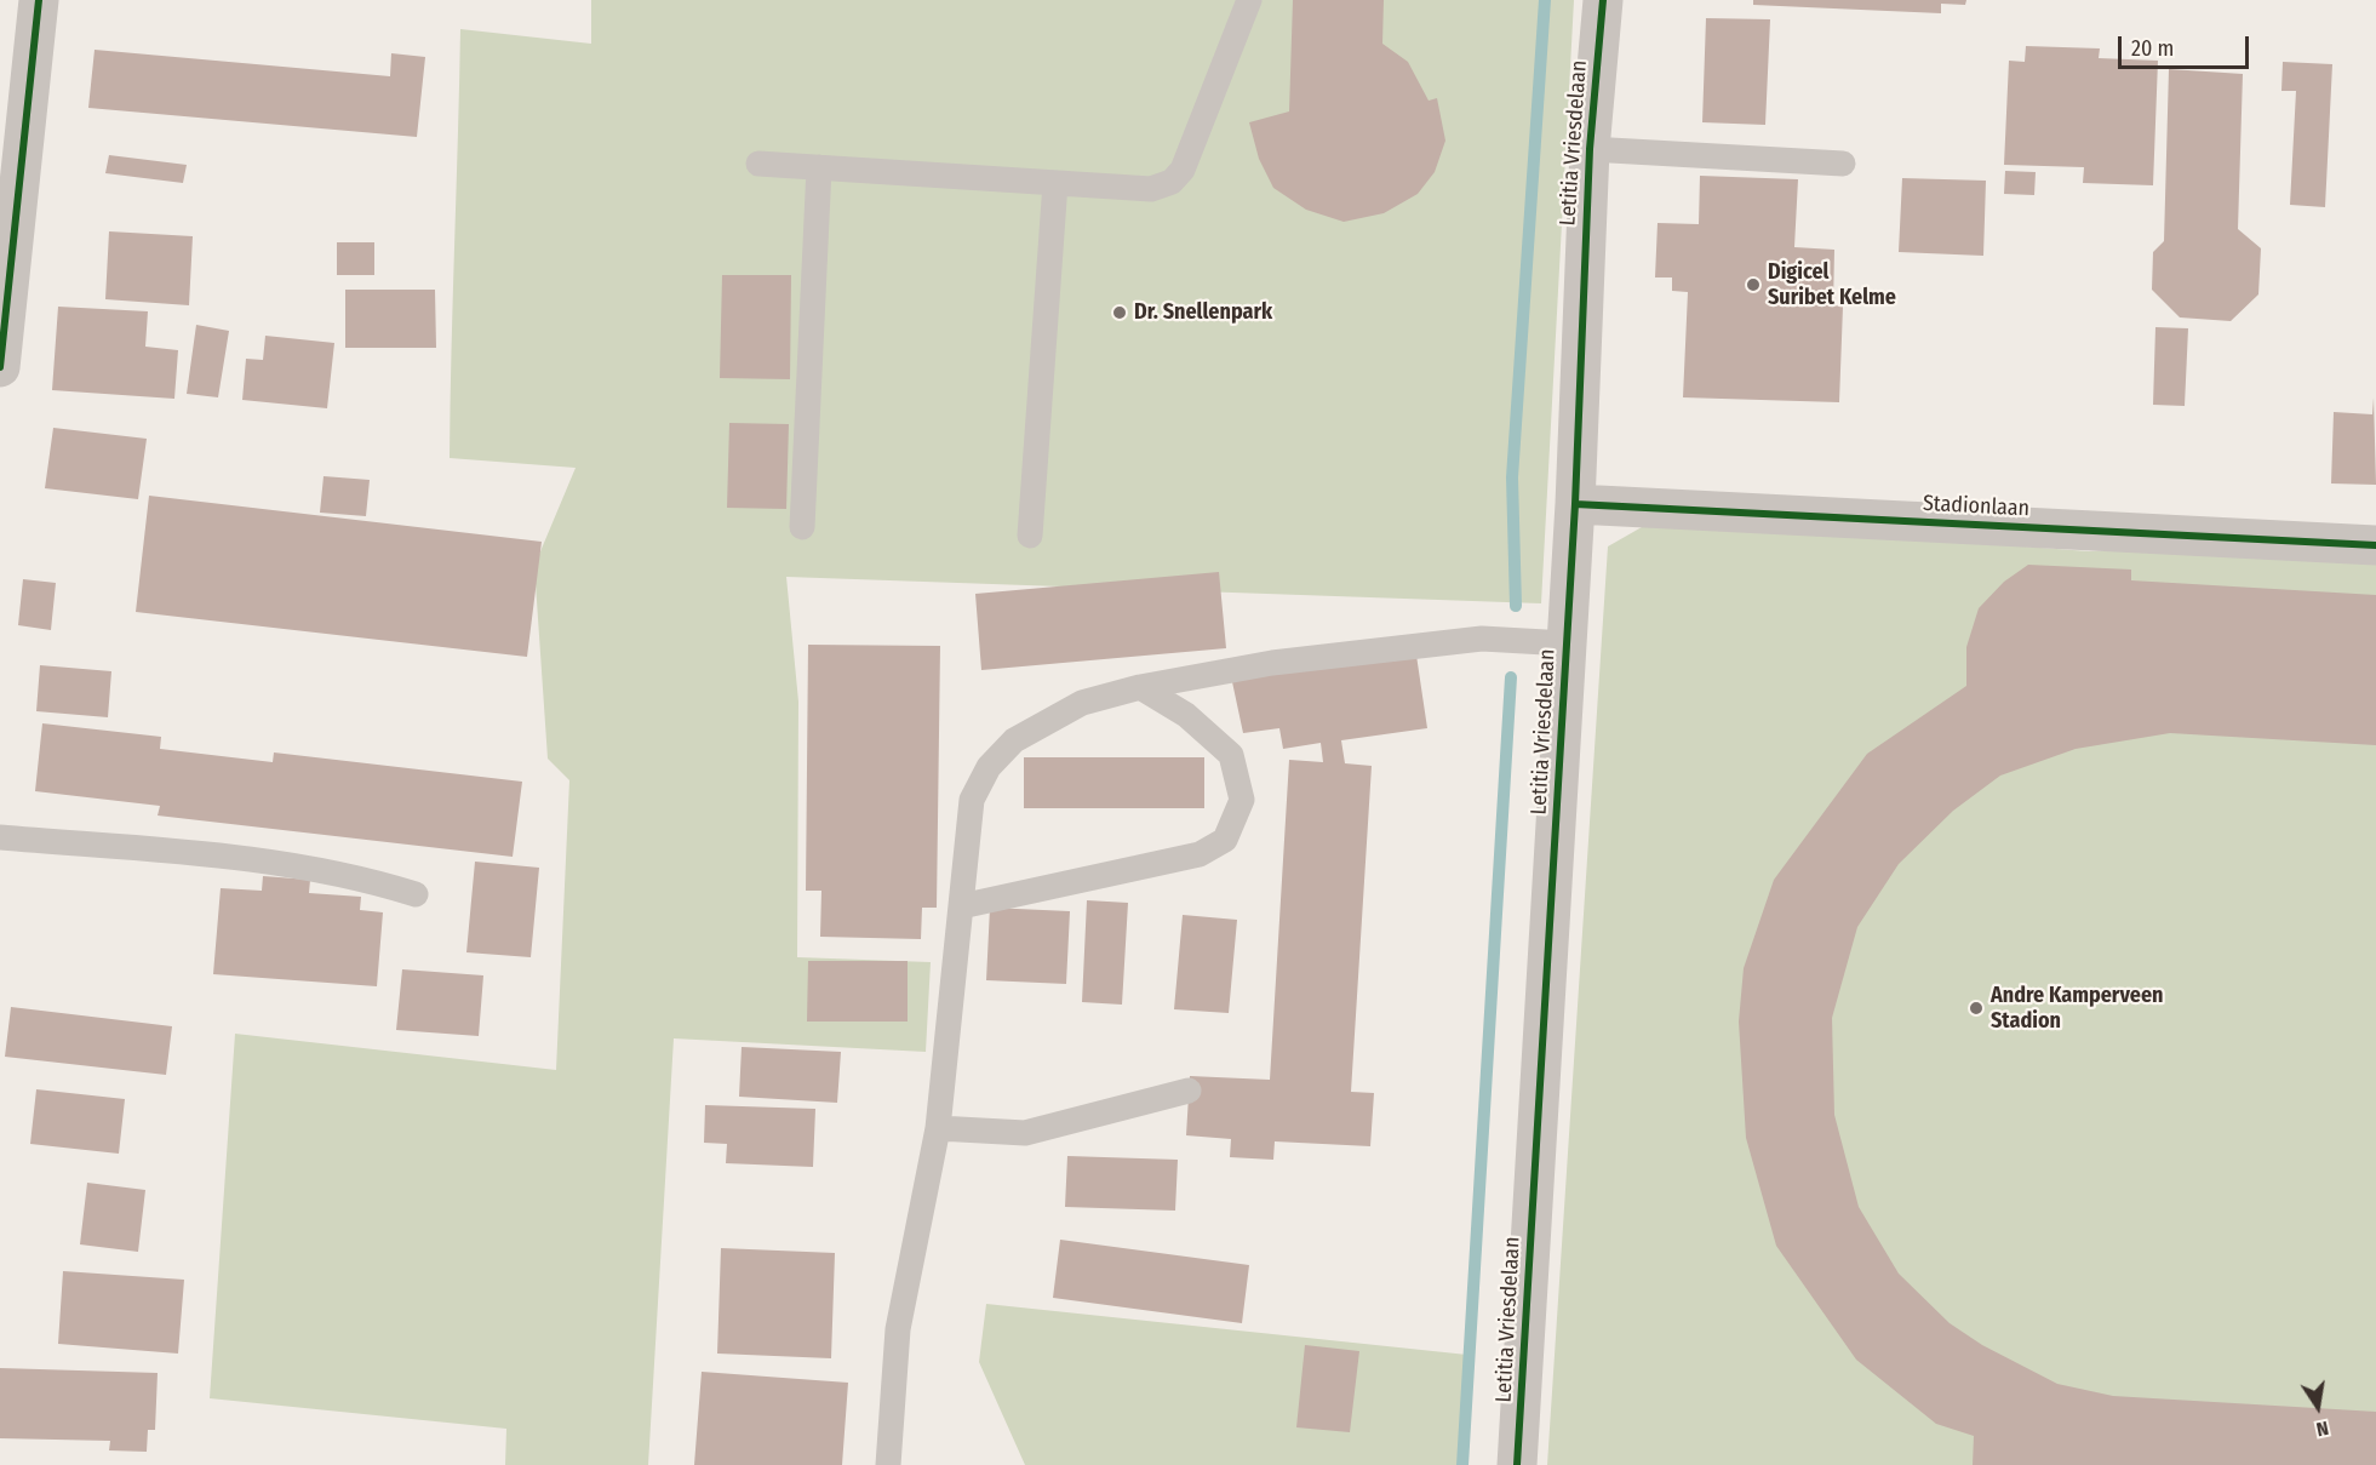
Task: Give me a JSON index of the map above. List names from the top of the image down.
{
  "streets": {
    "street": ["Letitia Vriesdelaan", "Stadionlaan"]
  },
  "crossings": [
    ["Letitia Vriesdelaan", "Stadionlaan"]
  ],
  "places": ["Digicel Suribet Kelme", "Dr. Snellenpark", "Andre Kamperveen Stadion"],
  "scale_bar": "20 m",
  "north": "bottom"
}
